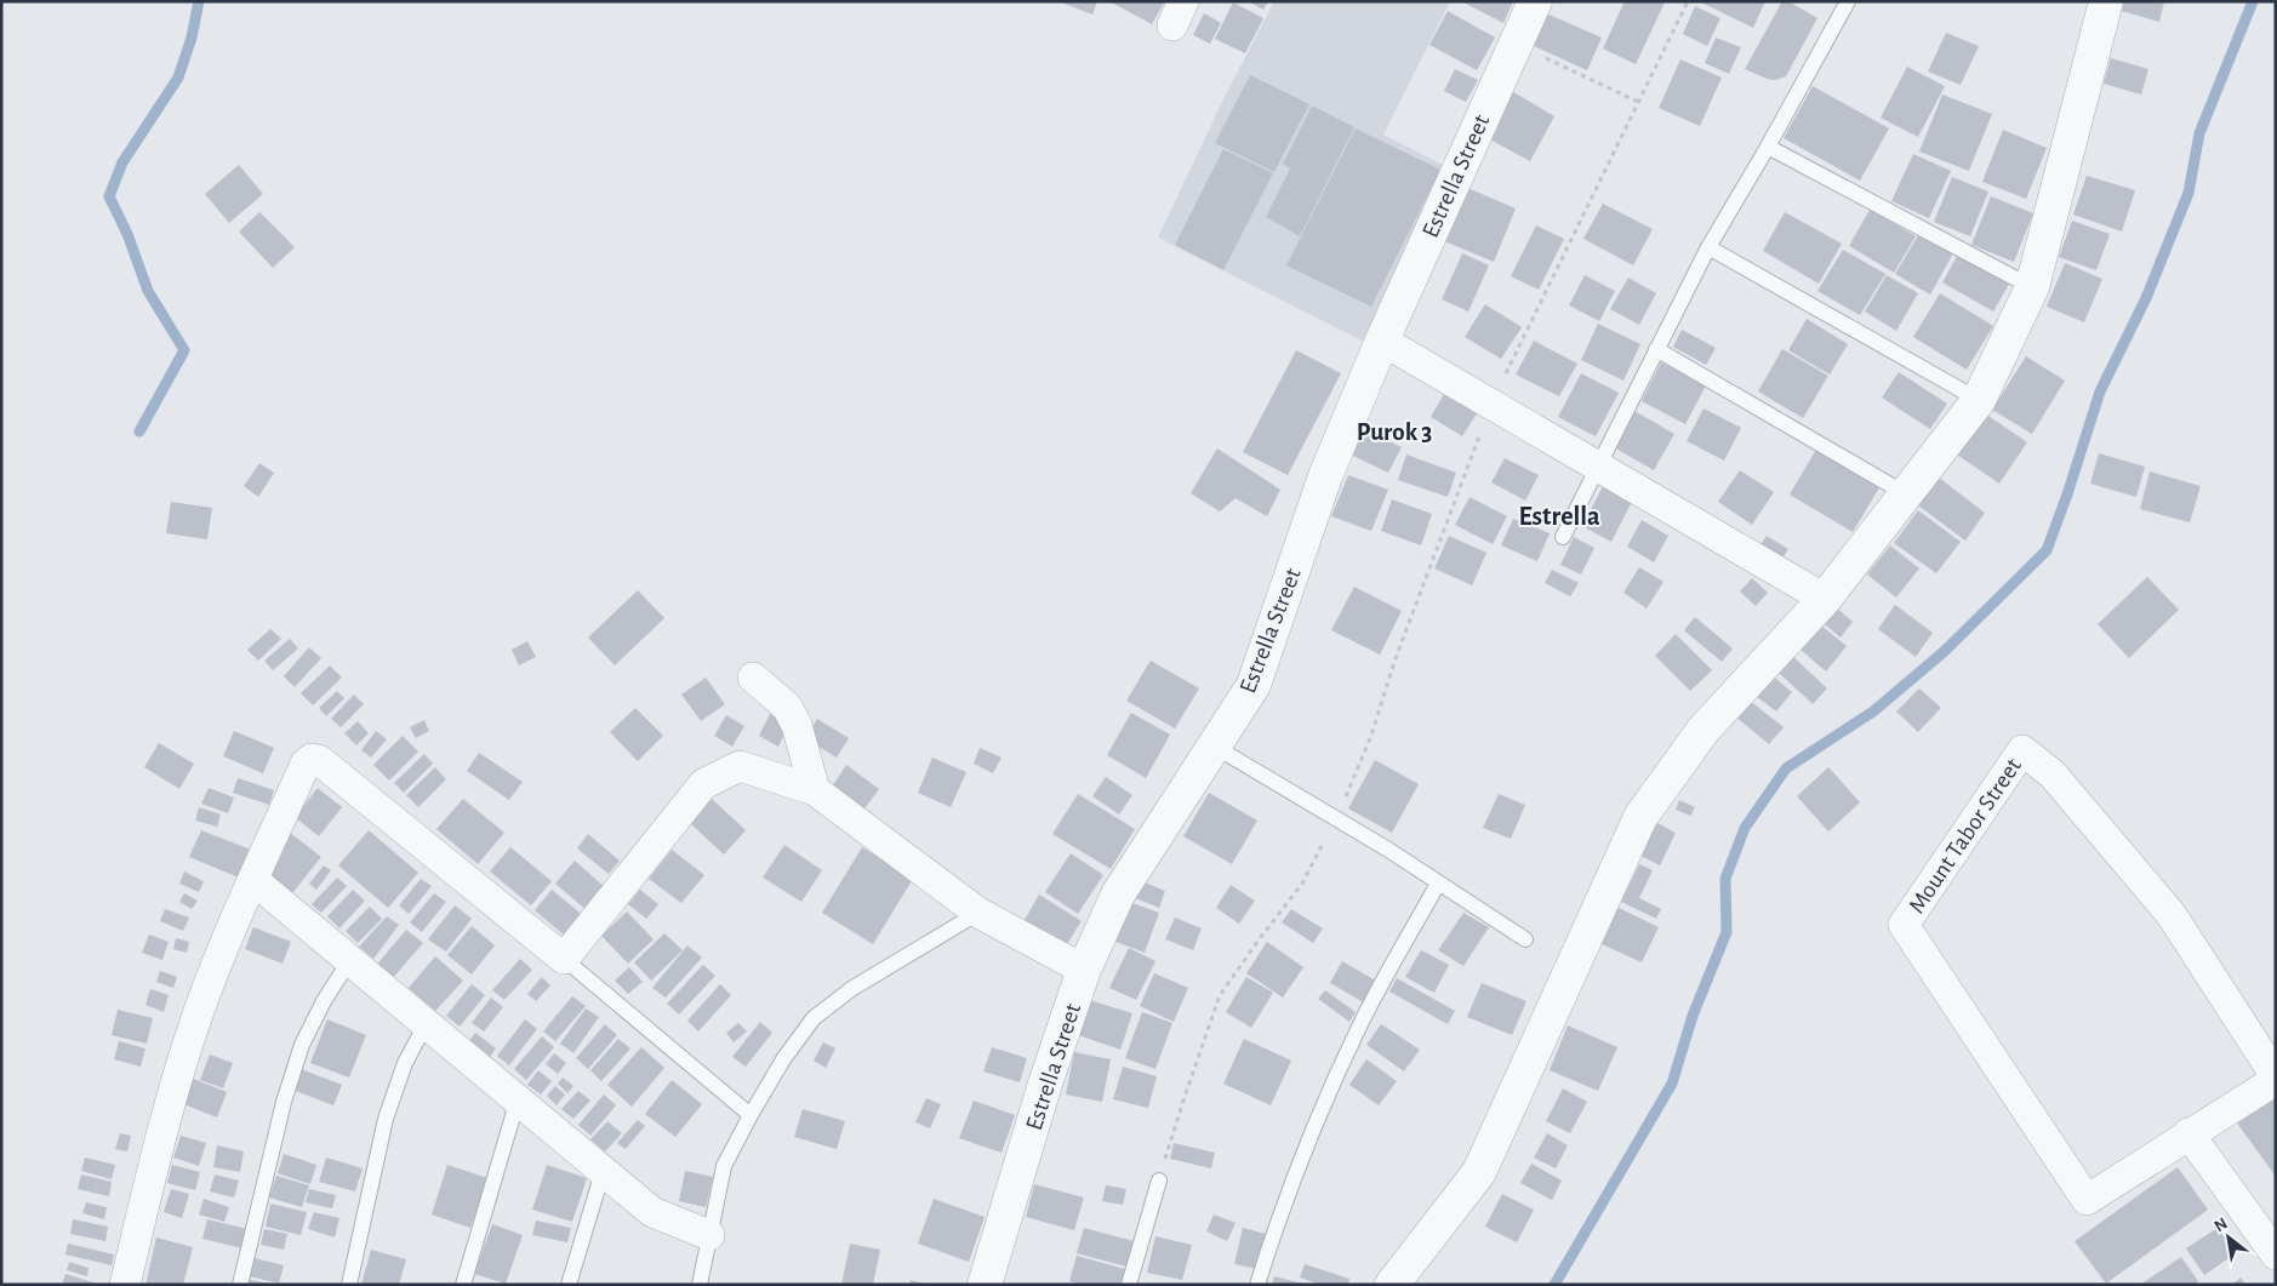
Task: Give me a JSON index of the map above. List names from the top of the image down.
{
  "streets": {
    "street": ["Estrella Street", "Mount Tabor Street"]
  },
  "districts": ["Purok 3", "Estrella"],
  "north": "top left"
}
